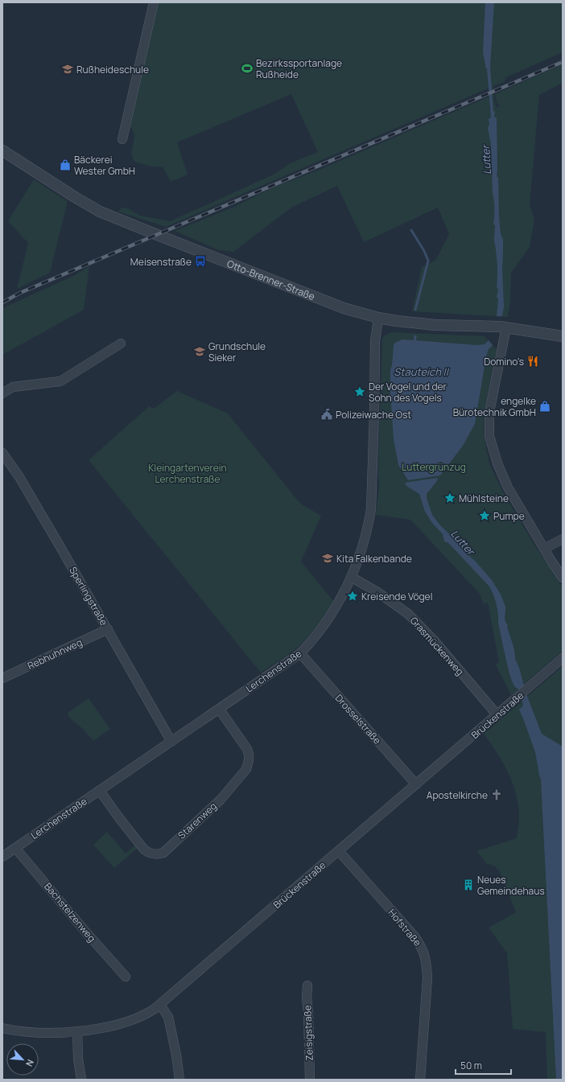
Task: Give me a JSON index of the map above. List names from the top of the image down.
{
  "streets": {
    "street": [
      "Otto-Brenner-Straße",
      "Sperlingstraße",
      "Grasmückenweg",
      "Rebhuhnweg",
      "Lerchenstraße",
      "Brückenstraße",
      "Drosselstraße",
      "Starenweg",
      "Bachstelzenweg",
      "Hofstraße",
      "Zeisigstraße"
    ]
  },
  "crossings": [
    ["Otto-Brenner-Straße", "Lerchenstraße"],
    ["Sperlingstraße", "Rebhuhnweg"],
    ["Sperlingstraße", "Lerchenstraße"],
    ["Grasmückenweg", "Lerchenstraße"],
    ["Grasmückenweg", "Brückenstraße"],
    ["Lerchenstraße", "Drosselstraße"],
    ["Lerchenstraße", "Starenweg"],
    ["Lerchenstraße", "Bachstelzenweg"],
    ["Brückenstraße", "Drosselstraße"],
    ["Brückenstraße", "Hofstraße"]
  ],
  "water": ["Lutter", "Stauteich II"],
  "parks": ["Luttergrünzug", "Kleingartenverein Lerchenstraße"],
  "places": {
    "sports": ["Bezirkssportanlage Rußheide"],
    "school or university": ["Rußheideschule", "Grundschule Sieker", "Kita Falkenbande"],
    "shop": ["Bäckerei Wester GmbH", "engelke Bürotechnik GmbH"],
    "bus stop": ["Meisenstraße"],
    "restaurant": ["Domino's"],
    "place": [
      "Der Vogel und der Sohn des Vogels",
      "Mühlsteine",
      "Pumpe",
      "Kreisende Vögel"
    ],
    "public building": ["Polizeiwache Ost"],
    "church": ["Apostelkirche"],
    "building": ["Neues Gemeindehaus"]
  },
  "scale_bar": "50 m",
  "north": "bottom right"
}
